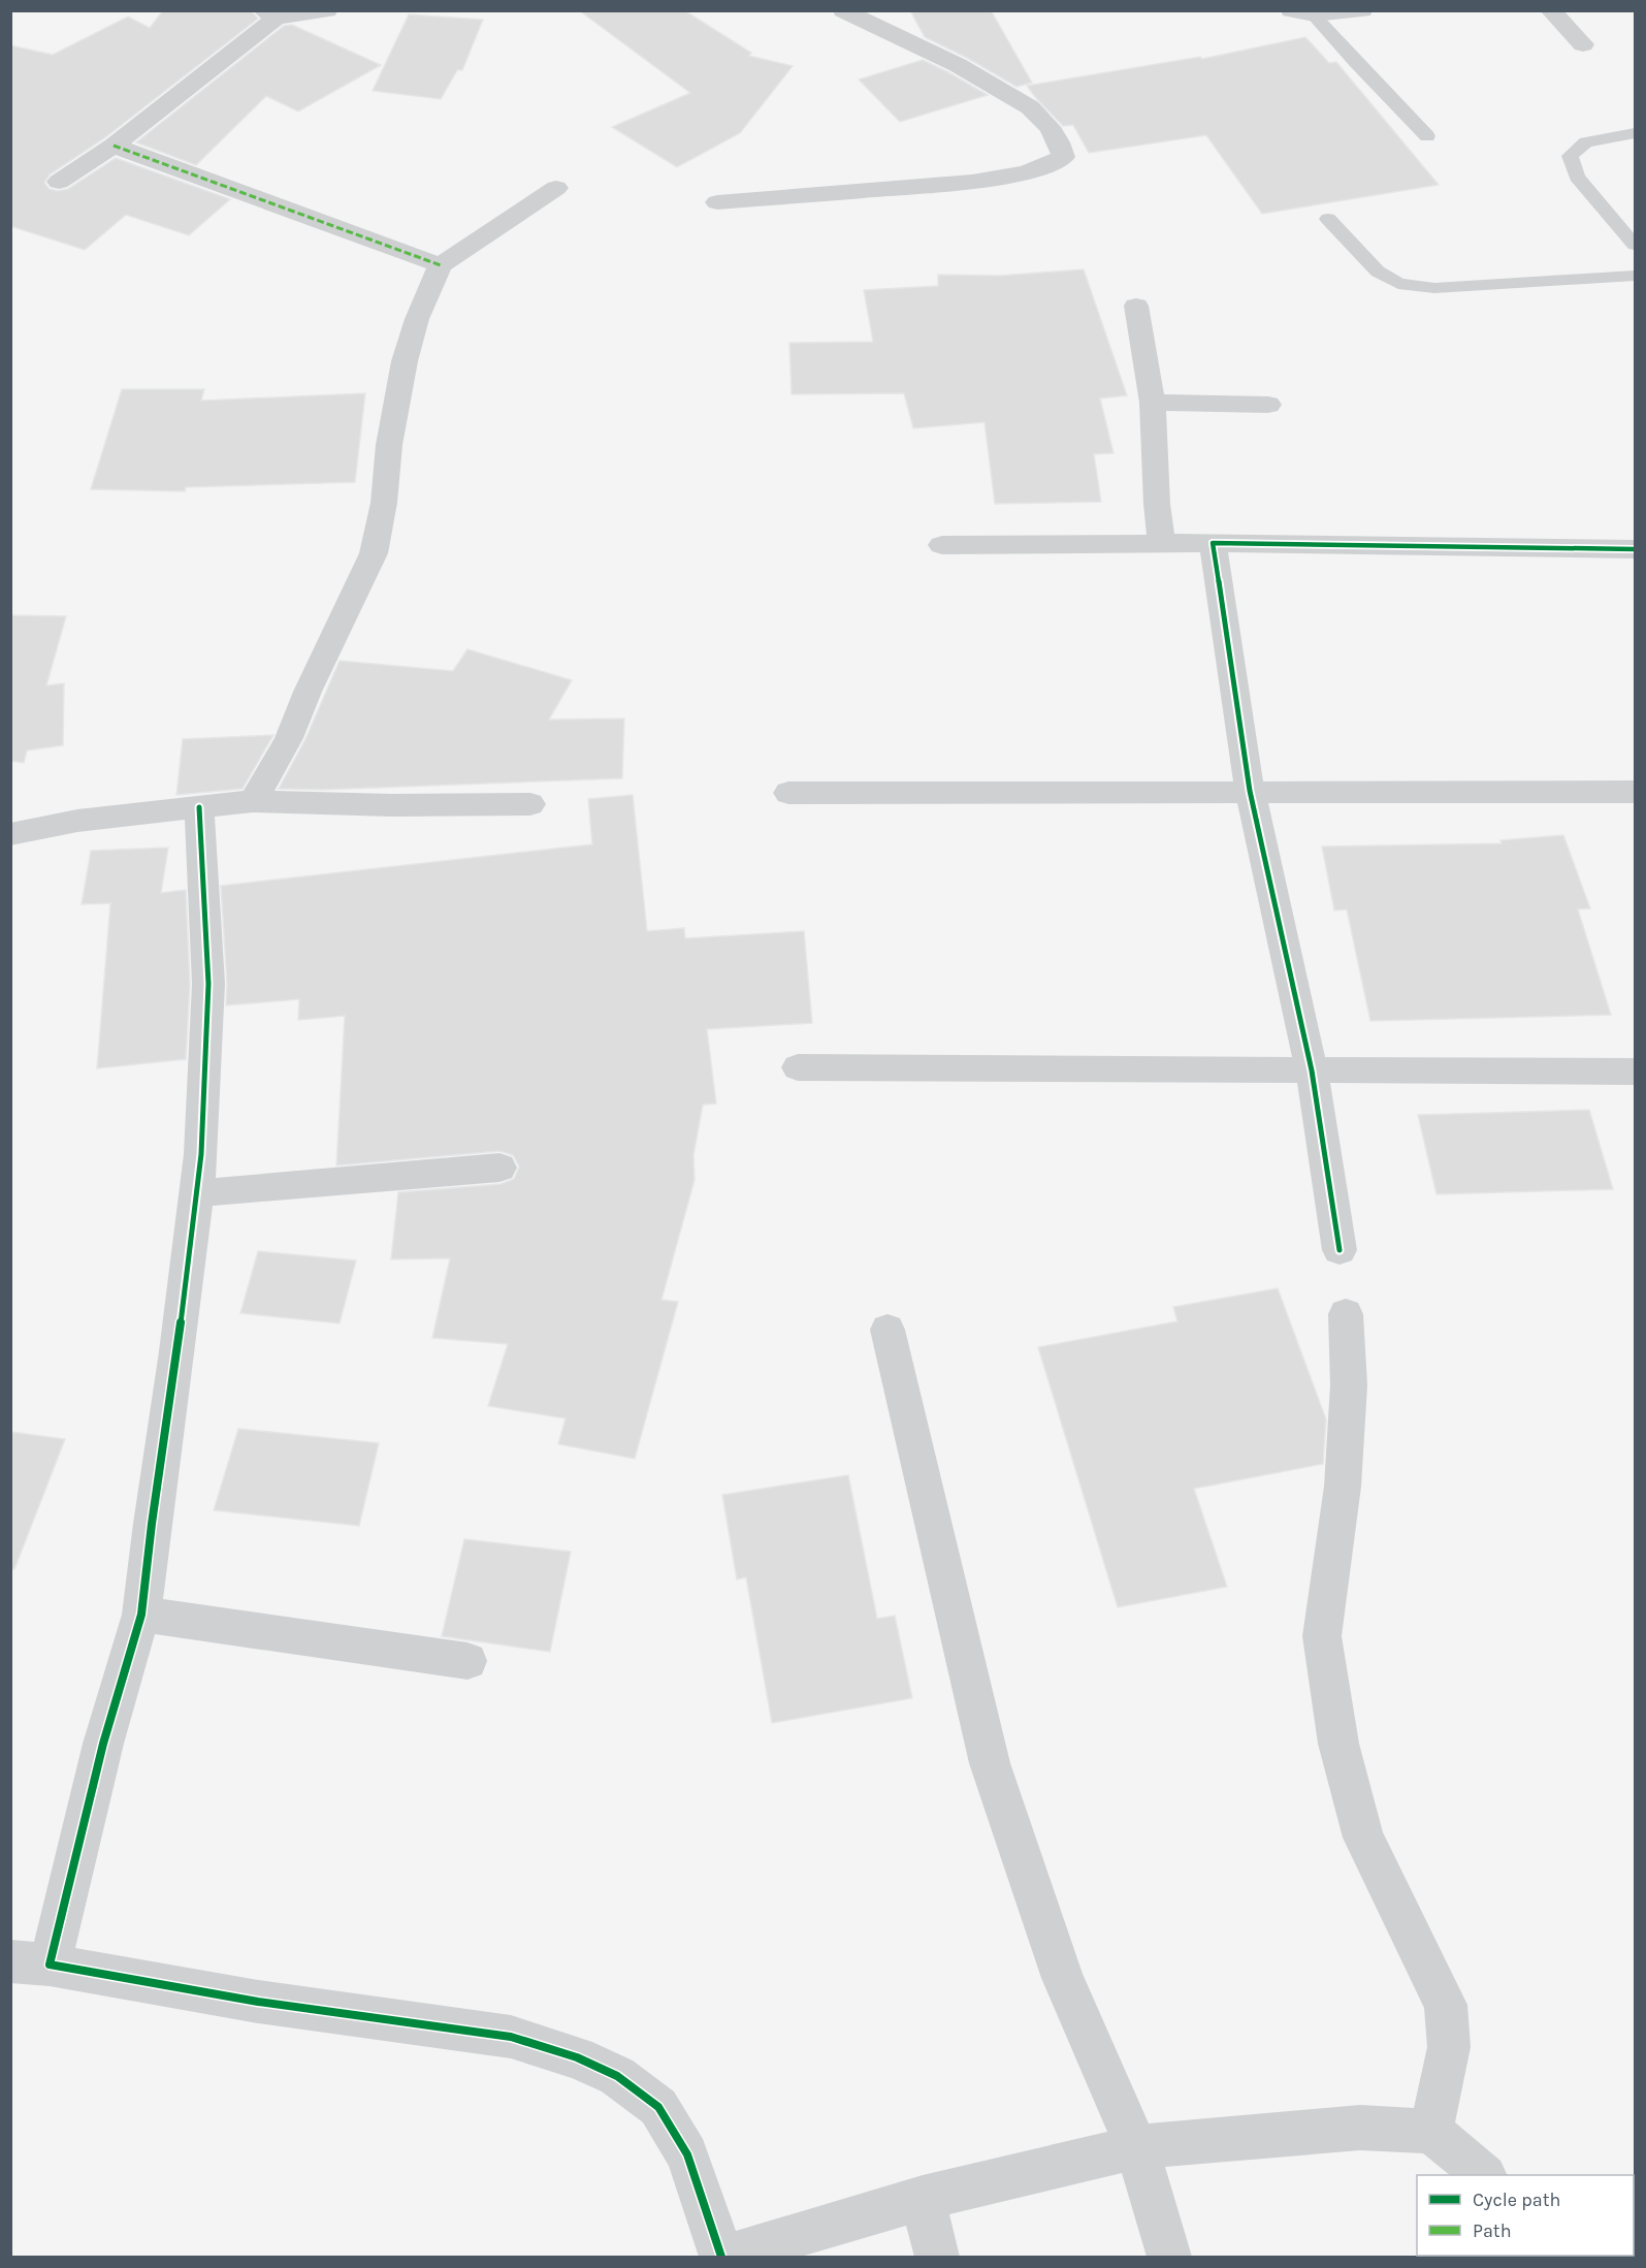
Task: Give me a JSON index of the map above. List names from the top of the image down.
{
  "legend": ["Cycle path", "Path"]
}
